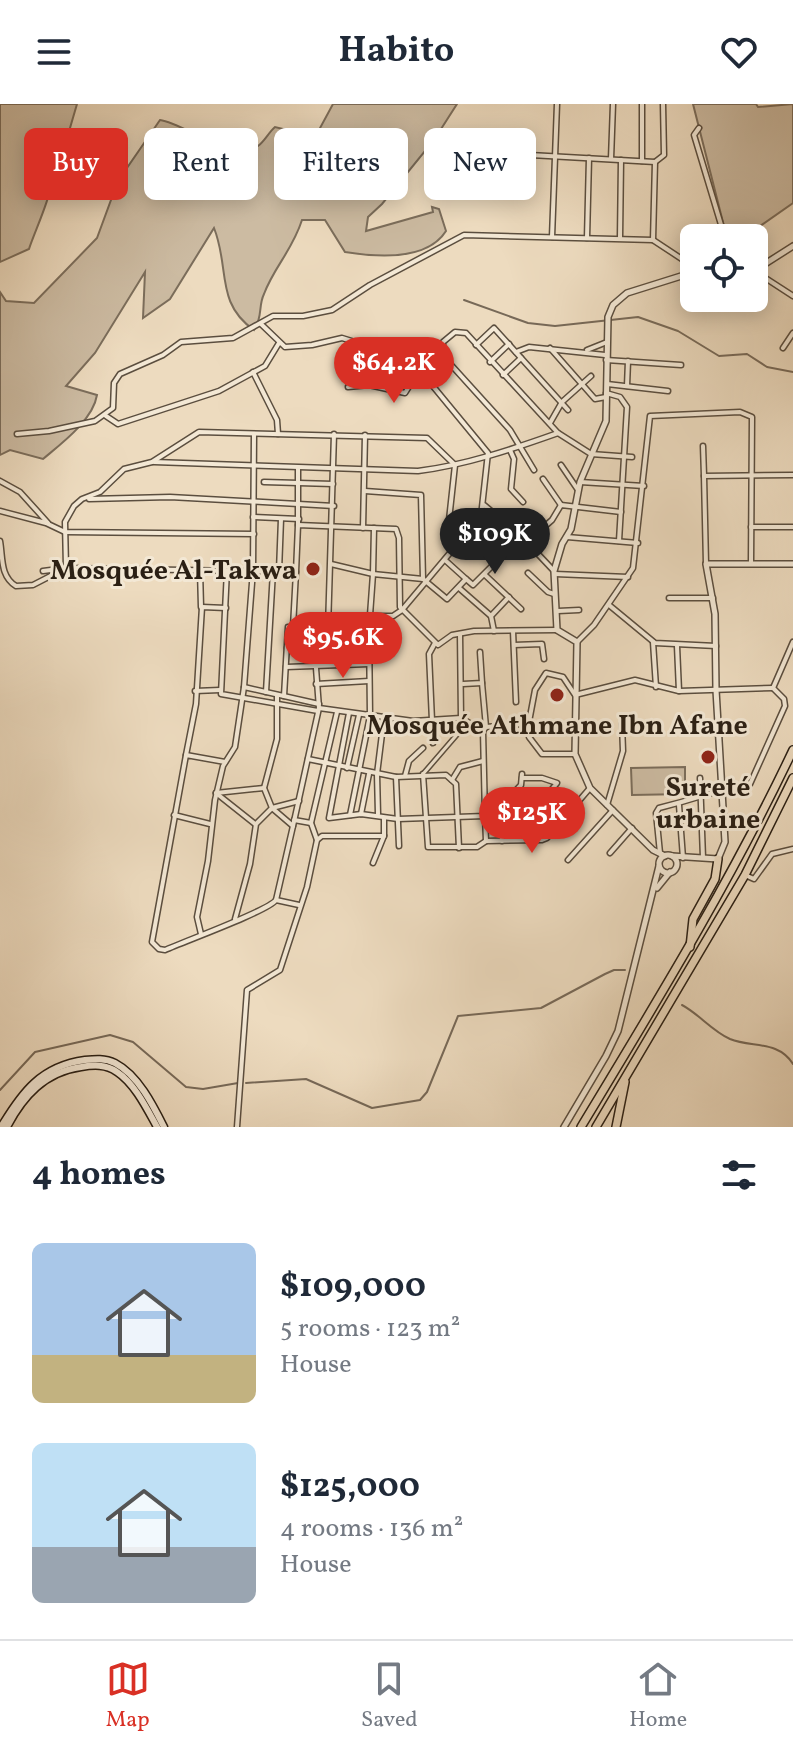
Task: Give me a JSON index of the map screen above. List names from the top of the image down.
{
  "places": ["Mosquée Al-Takwa", "Mosquée Athmane Ibn Afane", "Sureté urbaine"],
  "page": {
    "header": "Habito",
    "chip": [
      "Buy",
      "Rent",
      "Filters",
      "New"
    ],
    "price": [
      "$64.2K",
      "$109K",
      "$95.6K",
      "$125K"
    ],
    "heading": "4 homes",
    "list": [
      {
        "name": "$109,000",
        "note": "5 rooms · 123 m² · House"
      },
      {
        "name": "$125,000",
        "note": "4 rooms · 136 m² · House"
      }
    ],
    "tabs": ["Map", "Saved", "Home"]
  }
}
